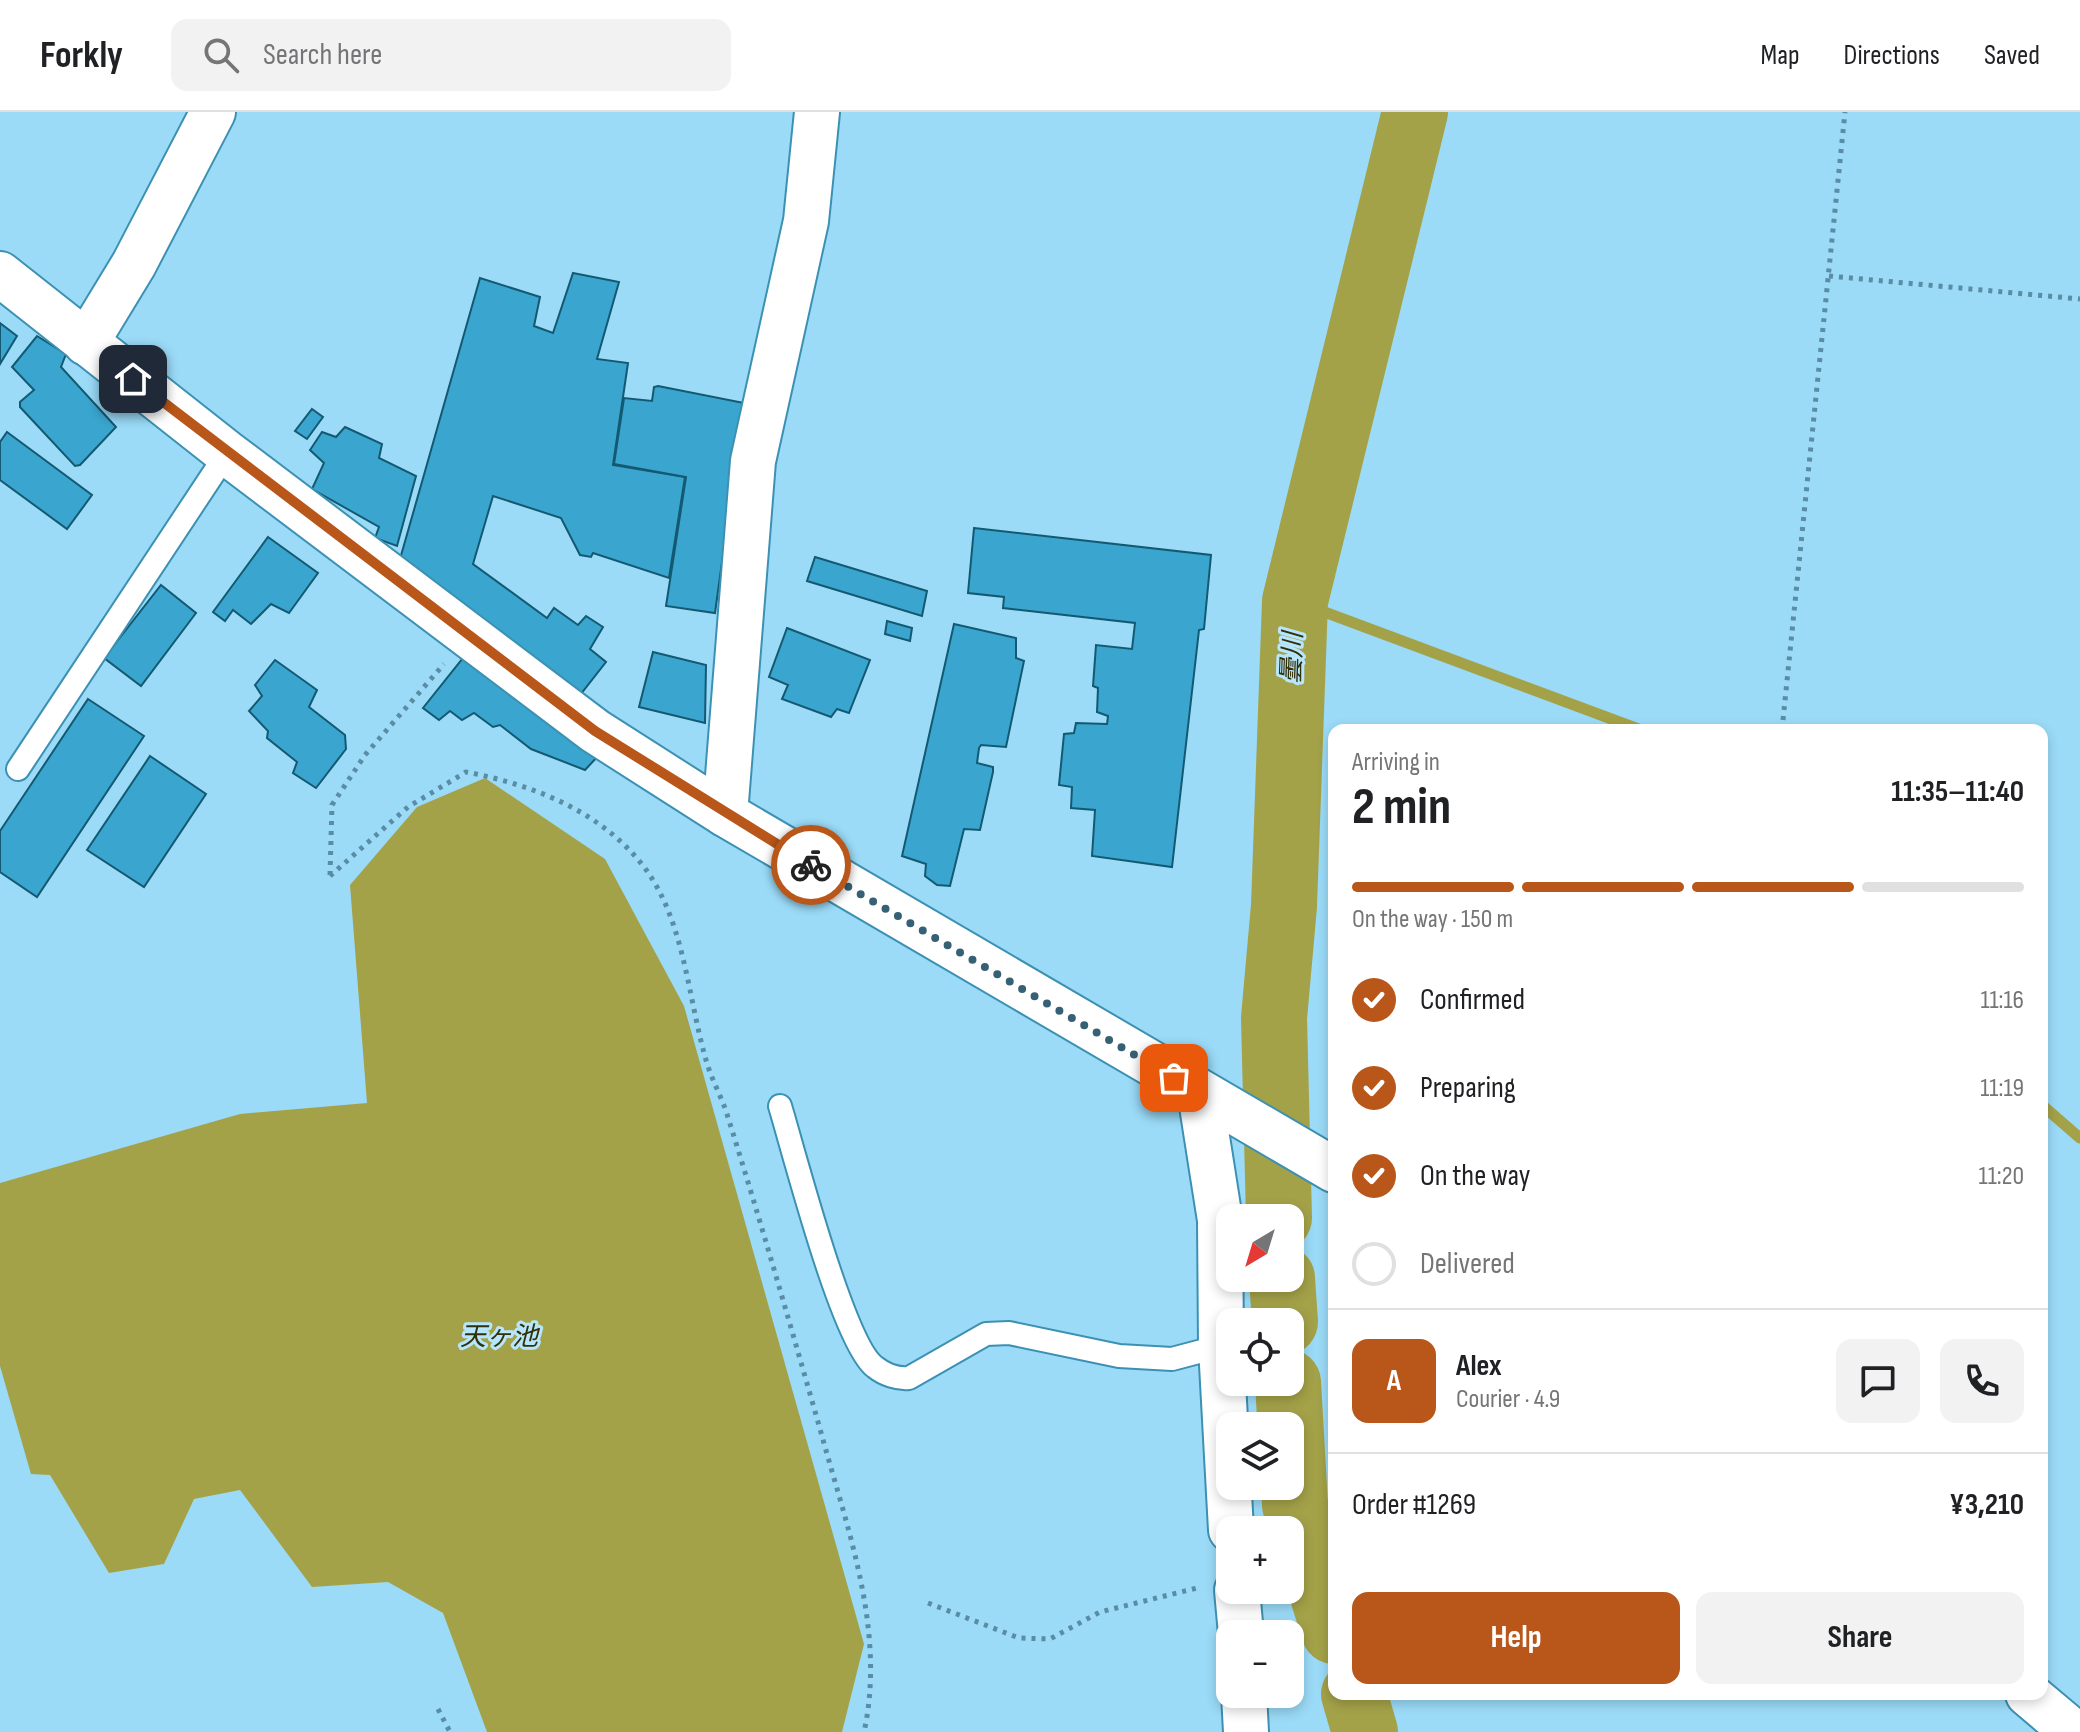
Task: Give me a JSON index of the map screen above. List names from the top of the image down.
{
  "water": ["曇川", "天ヶ池"],
  "north": "bottom left",
  "page": {
    "header": "Forkly",
    "search": "Search here",
    "nav": ["Map", "Directions", "Saved"],
    "heading": ["2 min", "Arriving in", "11:35–11:40"],
    "panel": [
      "Alex",
      "Courier · 4.9",
      "Order #1269",
      "¥3,210"
    ],
    "bar": "On the way · 150 m",
    "list": [
      ["Confirmed", "11:16"],
      ["Preparing", "11:19"],
      ["On the way", "11:20"],
      "Delivered"
    ],
    "map_buttons": ["+", "−"],
    "round": "A",
    "buttons": ["Help", "Share"]
  }
}
